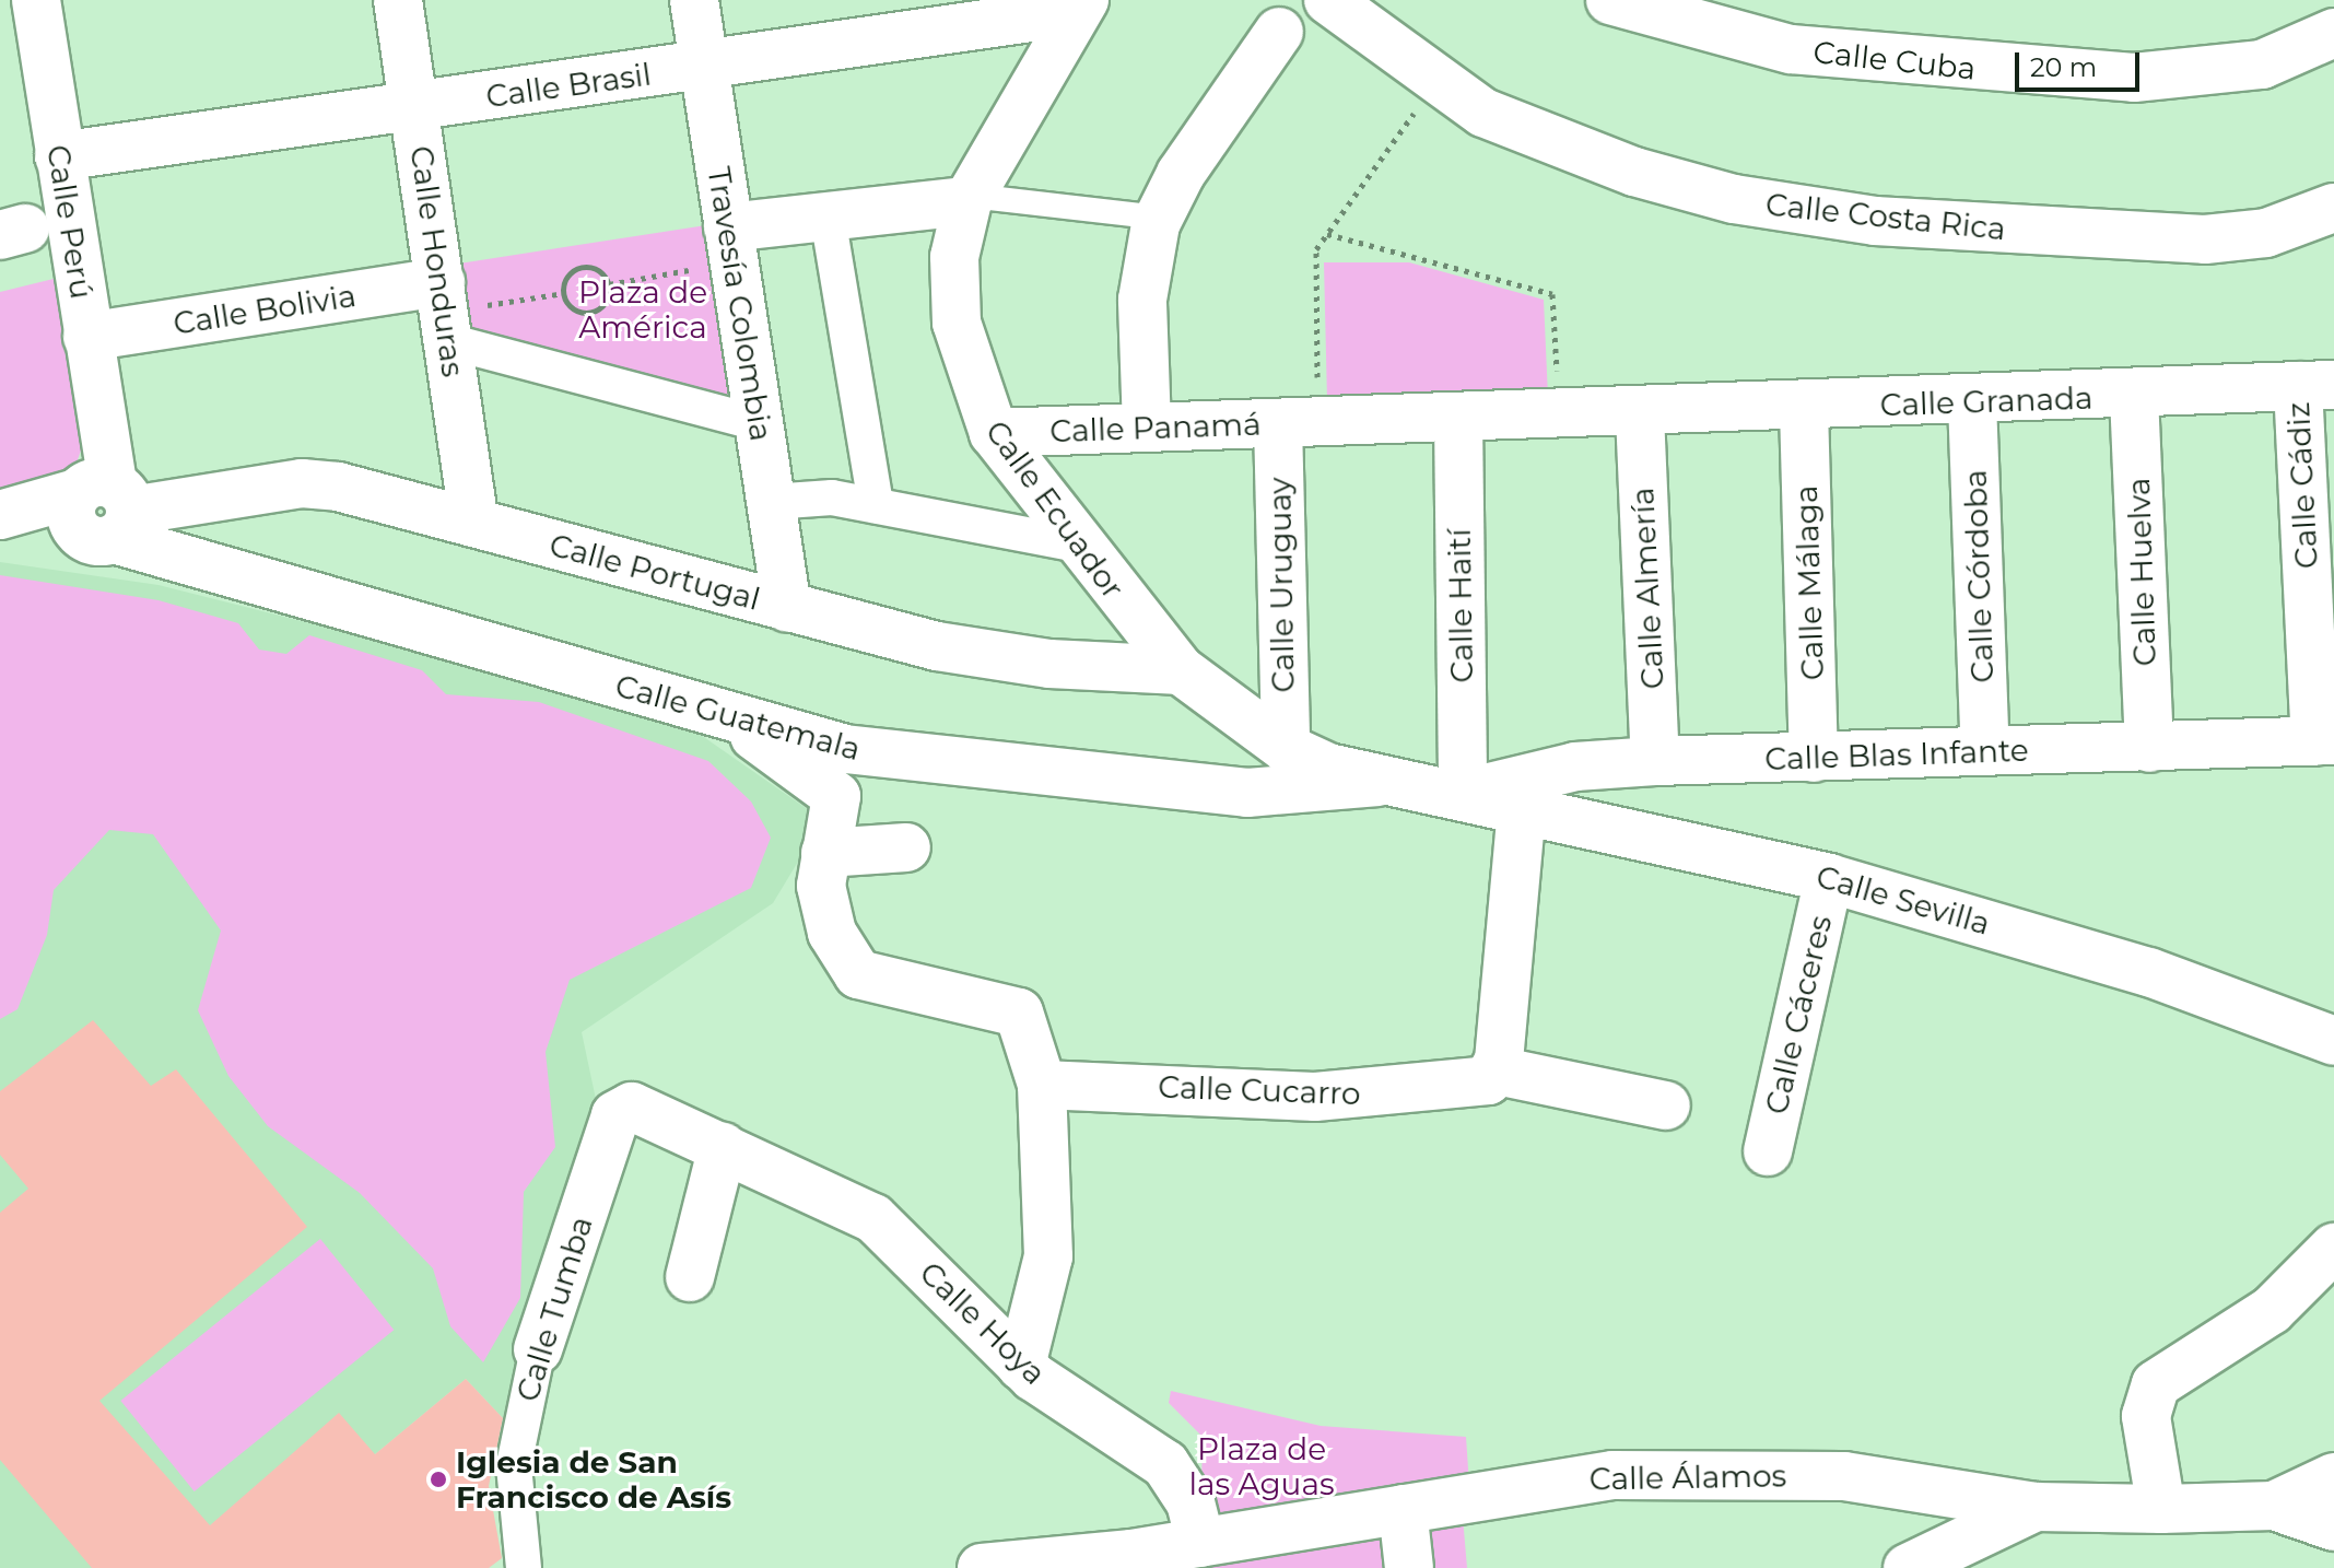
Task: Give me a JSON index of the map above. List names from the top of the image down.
{
  "streets": {
    "street": [
      "Calle Cuba",
      "Calle Brasil",
      "Calle Costa Rica",
      "Calle Perú",
      "Calle Honduras",
      "Travesía Colombia",
      "Calle Bolivia",
      "Calle Granada",
      "Calle Panamá",
      "Calle Cádiz",
      "Calle Ecuador",
      "Calle Portugal",
      "Calle Huelva",
      "Calle Córdoba",
      "Calle Málaga",
      "Calle Uruguay",
      "Calle Almería",
      "Calle Haití",
      "Calle Guatemala",
      "Calle Blas Infante",
      "Calle Sevilla",
      "Calle Cáceres",
      "Calle Cucarro",
      "Calle Tumba",
      "Calle Hoya",
      "Calle Álamos"
    ]
  },
  "crossings": [
    ["Calle Brasil", "Calle Perú"],
    ["Calle Brasil", "Calle Honduras"],
    ["Calle Brasil", "Travesía Colombia"],
    ["Calle Brasil", "Calle Ecuador"],
    ["Calle Perú", "Calle Bolivia"],
    ["Calle Perú", "Calle Portugal"],
    ["Calle Perú", "Calle Guatemala"],
    ["Calle Honduras", "Calle Bolivia"],
    ["Calle Honduras", "Calle Portugal"],
    ["Travesía Colombia", "Calle Portugal"],
    ["Calle Granada", "Calle Panamá"],
    ["Calle Granada", "Calle Cádiz"],
    ["Calle Granada", "Calle Huelva"],
    ["Calle Granada", "Calle Córdoba"],
    ["Calle Granada", "Calle Málaga"],
    ["Calle Granada", "Calle Almería"],
    ["Calle Panamá", "Calle Ecuador"],
    ["Calle Panamá", "Calle Uruguay"],
    ["Calle Panamá", "Calle Almería"],
    ["Calle Panamá", "Calle Haití"],
    ["Calle Cádiz", "Calle Blas Infante"],
    ["Calle Ecuador", "Calle Portugal"],
    ["Calle Ecuador", "Calle Uruguay"],
    ["Calle Ecuador", "Calle Haití"],
    ["Calle Ecuador", "Calle Guatemala"],
    ["Calle Ecuador", "Calle Blas Infante"],
    ["Calle Ecuador", "Calle Sevilla"],
    ["Calle Portugal", "Calle Guatemala"],
    ["Calle Huelva", "Calle Blas Infante"],
    ["Calle Córdoba", "Calle Blas Infante"],
    ["Calle Málaga", "Calle Blas Infante"],
    ["Calle Almería", "Calle Blas Infante"],
    ["Calle Haití", "Calle Blas Infante"],
    ["Calle Haití", "Calle Sevilla"],
    ["Calle Blas Infante", "Calle Sevilla"],
    ["Calle Sevilla", "Calle Cáceres"],
    ["Calle Tumba", "Calle Hoya"]
  ],
  "parks": ["Plaza de América", "Plaza de las Aguas"],
  "places": ["Iglesia de San Francisco de Asís"],
  "scale_bar": "20 m"
}
